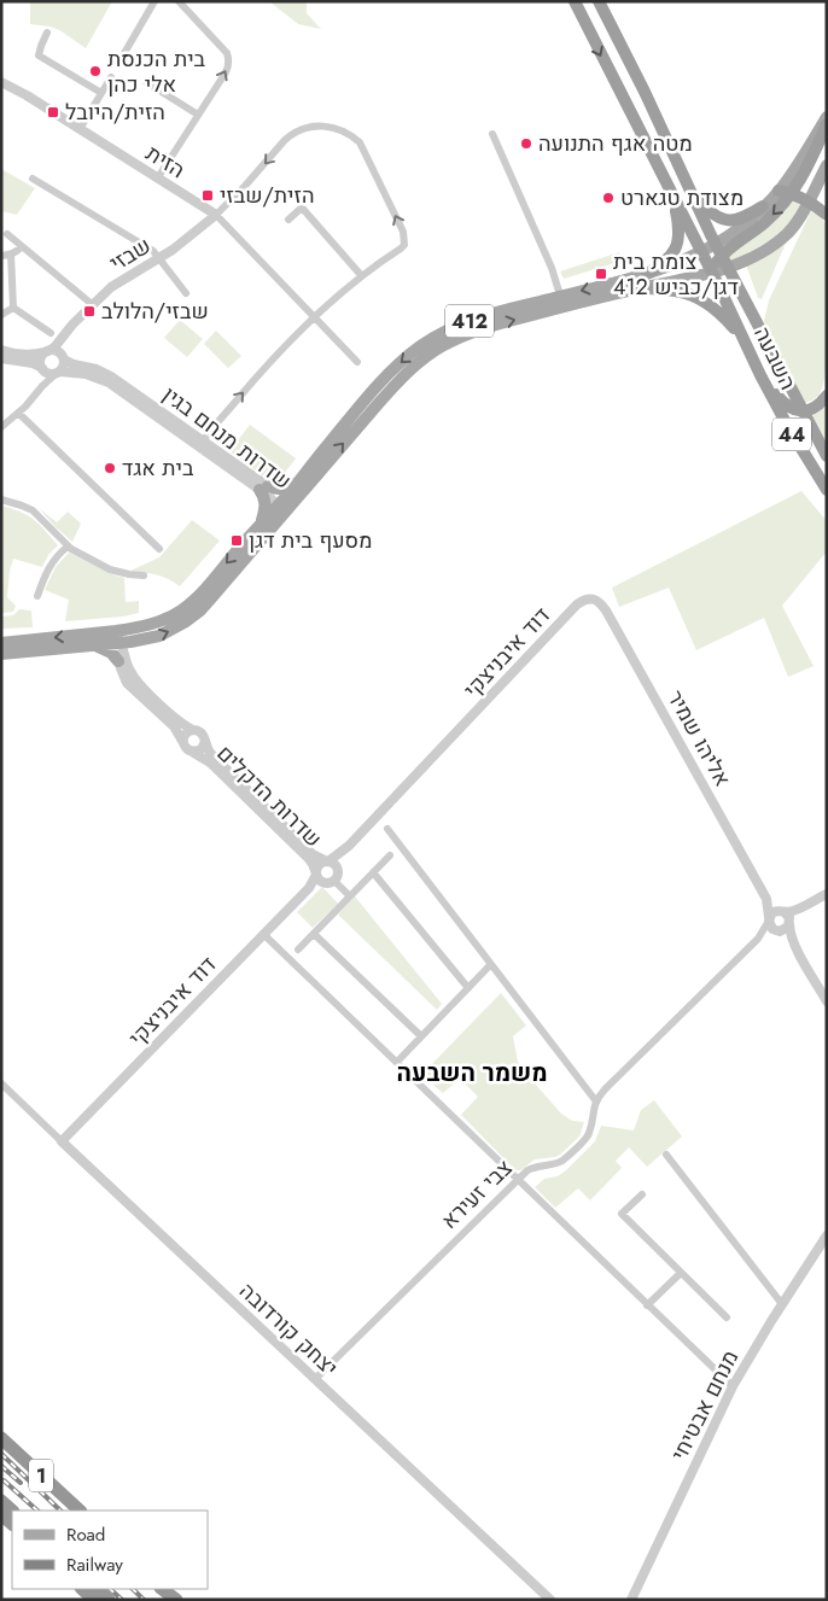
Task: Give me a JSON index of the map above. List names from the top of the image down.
{
  "streets": {
    "highway": ["השבעה", "44", "1"],
    "main road": ["412"],
    "street": [
      "הזית",
      "שבזי",
      "שדרות מנחם בגין",
      "דוד איבניצקי",
      "אליהו שמיר",
      "שדרות הדקלים",
      "צבי זעירא",
      "יצחק קורדובה",
      "מנחם אבטיחי"
    ]
  },
  "crossings": [
    ["הזית", "שבזי"],
    ["שבזי", "שדרות מנחם בגין"],
    ["412", "השבעה"],
    ["412", "44"],
    ["412", "שדרות מנחם בגין"],
    ["השבעה", "44"],
    ["דוד איבניצקי", "אליהו שמיר"],
    ["דוד איבניצקי", "שדרות הדקלים"],
    ["דוד איבניצקי", "יצחק קורדובה"],
    ["אליהו שמיר", "צבי זעירא"],
    ["צבי זעירא", "יצחק קורדובה"]
  ],
  "districts": ["משמר השבעה"],
  "places": {
    "other": [
      "בית הכנסת אלי כהן",
      "מטה אגף התנועה",
      "מצודת טגארט",
      "בית אגד"
    ],
    "transit": [
      "הזית/היובל",
      "הזית/שבזי",
      "צומת בית דגן/כביש 412",
      "שבזי/הלולב",
      "מסעף בית דגן"
    ]
  },
  "legend": ["Road", "Railway"]
}
